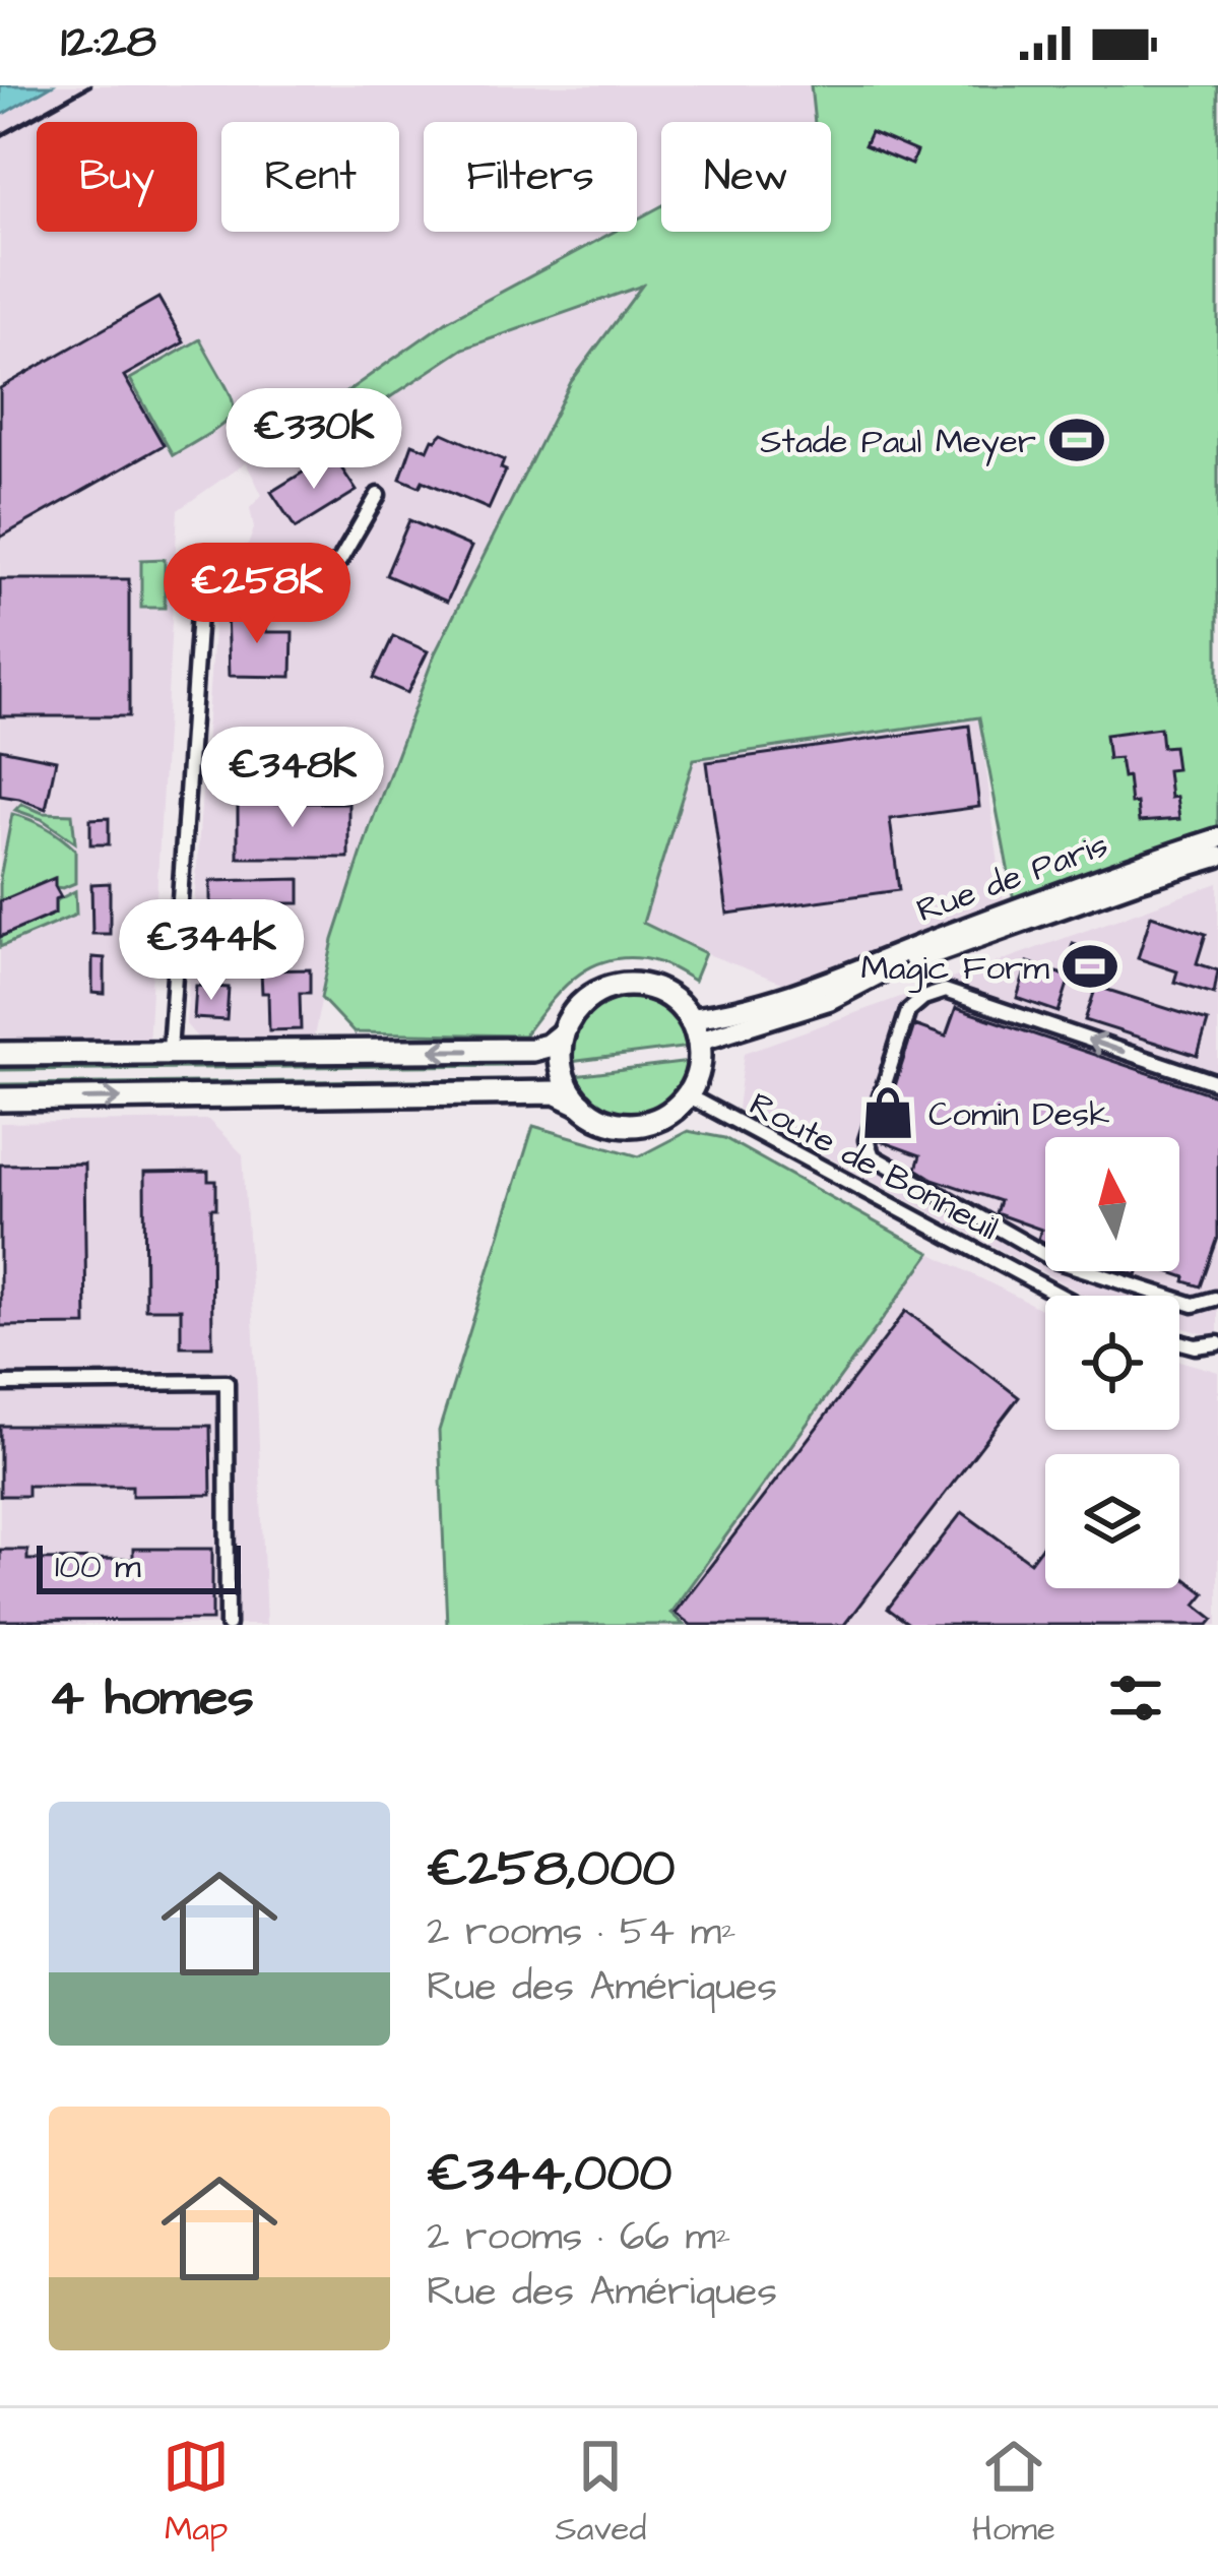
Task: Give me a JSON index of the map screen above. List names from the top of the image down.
{
  "streets": {
    "main road": ["Rue de Paris"],
    "street": ["Route de Bonneuil"]
  },
  "crossings": [
    ["Rue de Paris", "Route de Bonneuil"]
  ],
  "places": {
    "sports": ["Stade Paul Meyer", "Magic Form"],
    "shop": ["Comin Desk"]
  },
  "scale_bar": "100 m",
  "north": "top",
  "page": {
    "status": "12:28",
    "chip": [
      "Buy",
      "Rent",
      "Filters",
      "New"
    ],
    "price": [
      "€330K",
      "€258K",
      "€348K",
      "€344K"
    ],
    "scale": "100 m",
    "heading": "4 homes",
    "list": [
      {
        "name": "€258,000",
        "note": "2 rooms · 54 m² · Rue des Amériques"
      },
      {
        "name": "€344,000",
        "note": "2 rooms · 66 m² · Rue des Amériques"
      }
    ],
    "tabs": ["Map", "Saved", "Home"]
  }
}
